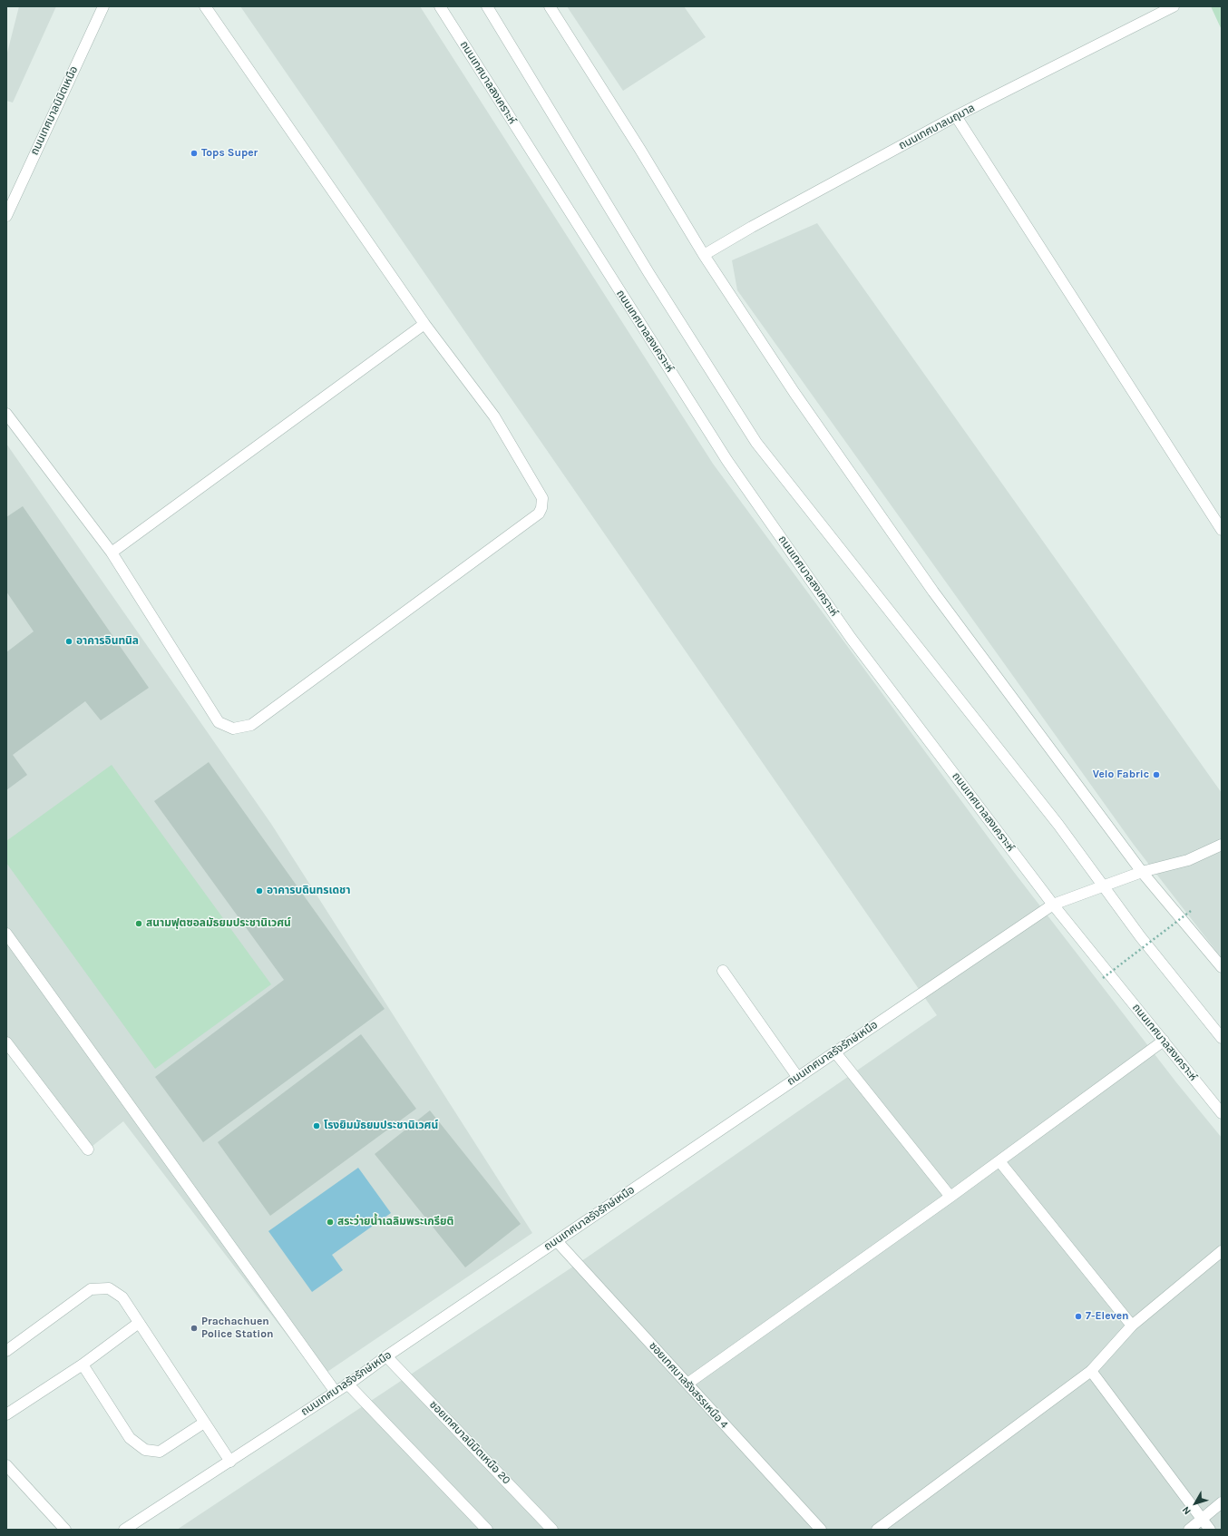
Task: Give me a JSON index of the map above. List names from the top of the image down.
{
  "streets": {
    "street": [
      "ถนนเทศบาลสงเคราะห์",
      "ถนนเทศบาลนิมิตเหนือ",
      "ถนนเทศบาลนฤมาล",
      "ถนนเทศบาลรังรักษ์เหนือ",
      "ซอยเทศบาลรังสรรเหนือ 4",
      "ซอยเทศบาลนิมิตเหนือ 20"
    ]
  },
  "crossings": [
    ["ถนนเทศบาลสงเคราะห์", "ถนนเทศบาลรังรักษ์เหนือ"],
    ["ถนนเทศบาลรังรักษ์เหนือ", "ซอยเทศบาลรังสรรเหนือ 4"],
    ["ถนนเทศบาลรังรักษ์เหนือ", "ซอยเทศบาลนิมิตเหนือ 20"]
  ],
  "places": [
    "Tops Super",
    "อาคารอินทนิล",
    "Velo Fabric",
    "อาคารบดินทรเดชา",
    "สนามฟุตซอลมัธยมประชานิเวศน์",
    "โรงยิมมัธยมประชานิเวศน์",
    "สระว่ายนํ้าเฉลิมพระเกรียติ",
    "7-Eleven",
    "Prachachuen Police Station"
  ],
  "north": "bottom left"
}
